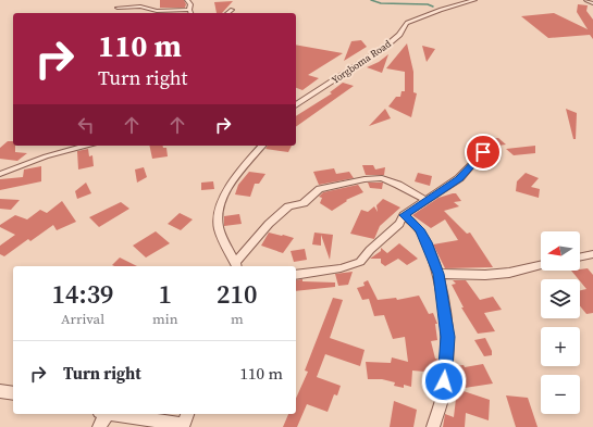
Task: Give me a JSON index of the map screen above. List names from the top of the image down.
{
  "streets": {
    "street": ["Yorgboma Road"]
  },
  "north": "left",
  "page": {
    "turn": ["110 m", "Turn right"],
    "map_buttons": ["+", "−"],
    "eta": [
      "14:39",
      "Arrival",
      "1",
      "min",
      "210",
      "m"
    ],
    "list": [
      {
        "name": "Turn right",
        "value": "110 m"
      }
    ]
  }
}
